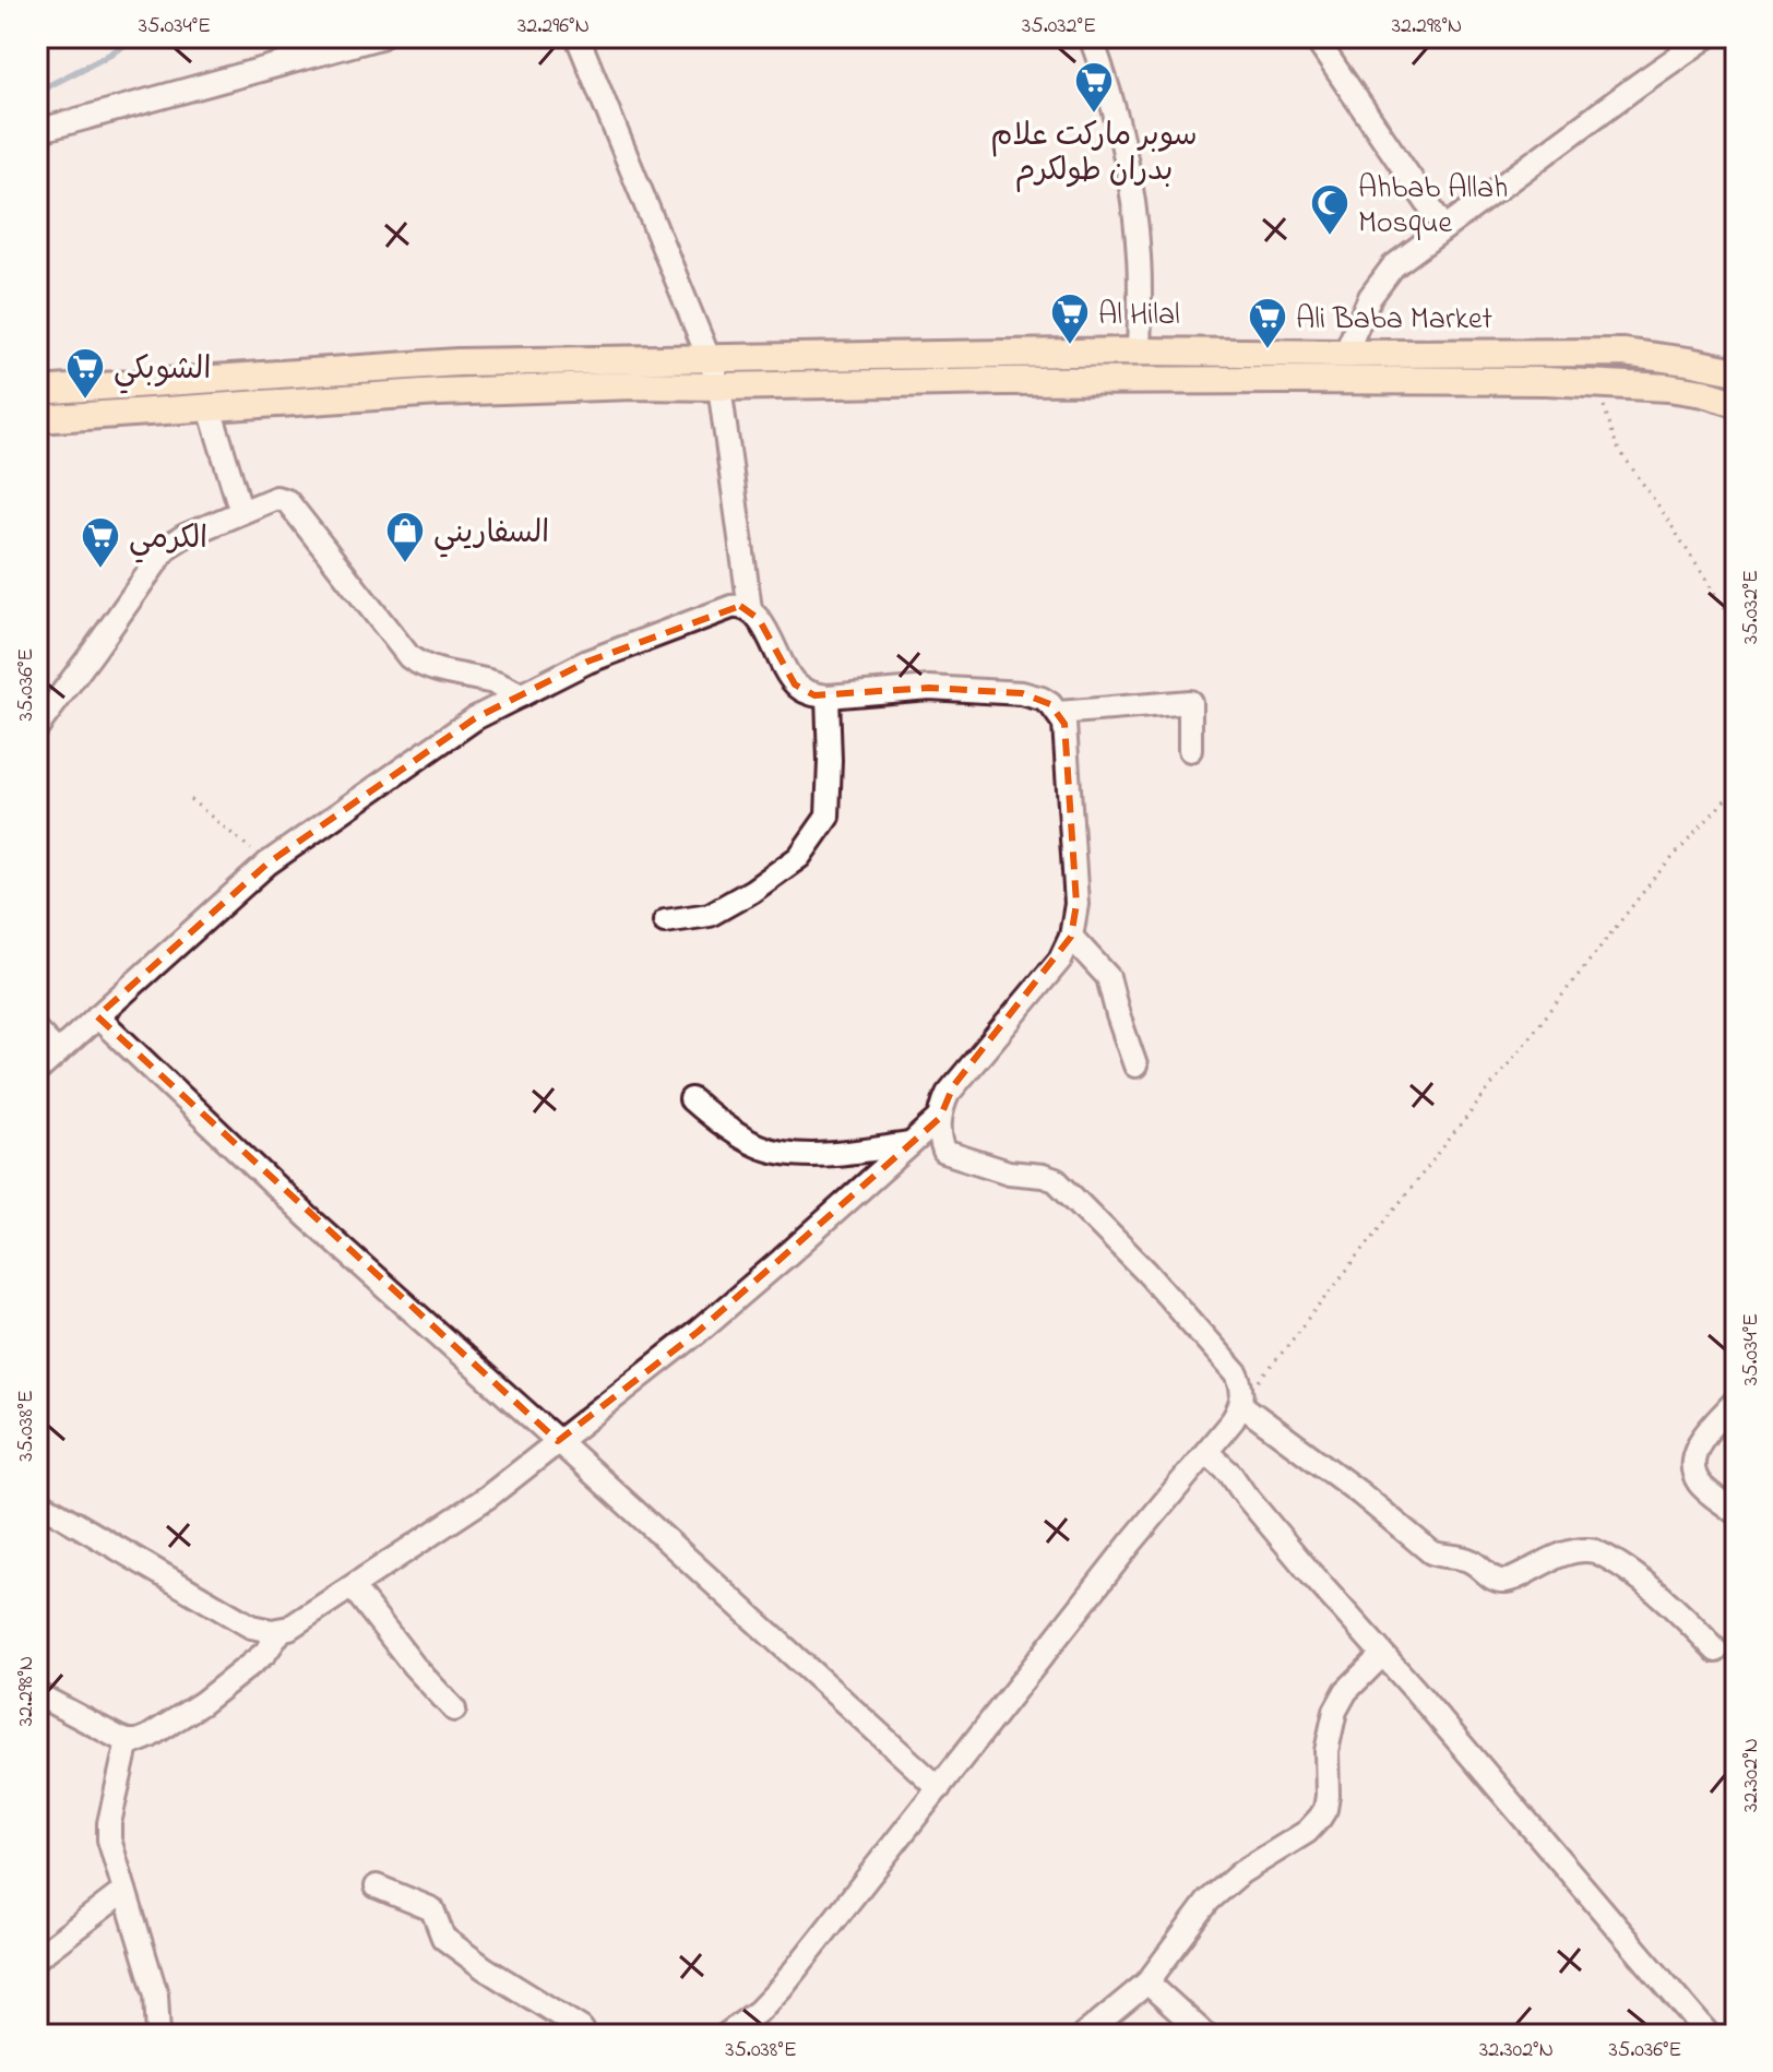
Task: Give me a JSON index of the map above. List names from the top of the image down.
{
  "places": {
    "supermarket": [
      "سوبر ماركت علام بدران طولكرم",
      "Al Hilal",
      "Ali Baba Market",
      "الشوبكي",
      "الكرمي"
    ],
    "mosque": ["Ahbab Allah Mosque"],
    "shop": ["السفاريني"]
  },
  "coordinates": [
    "35.034°E",
    "32.296°N",
    "35.032°E",
    "32.298°N",
    "35.036°E",
    "35.038°E",
    "32.302°N"
  ]
}
